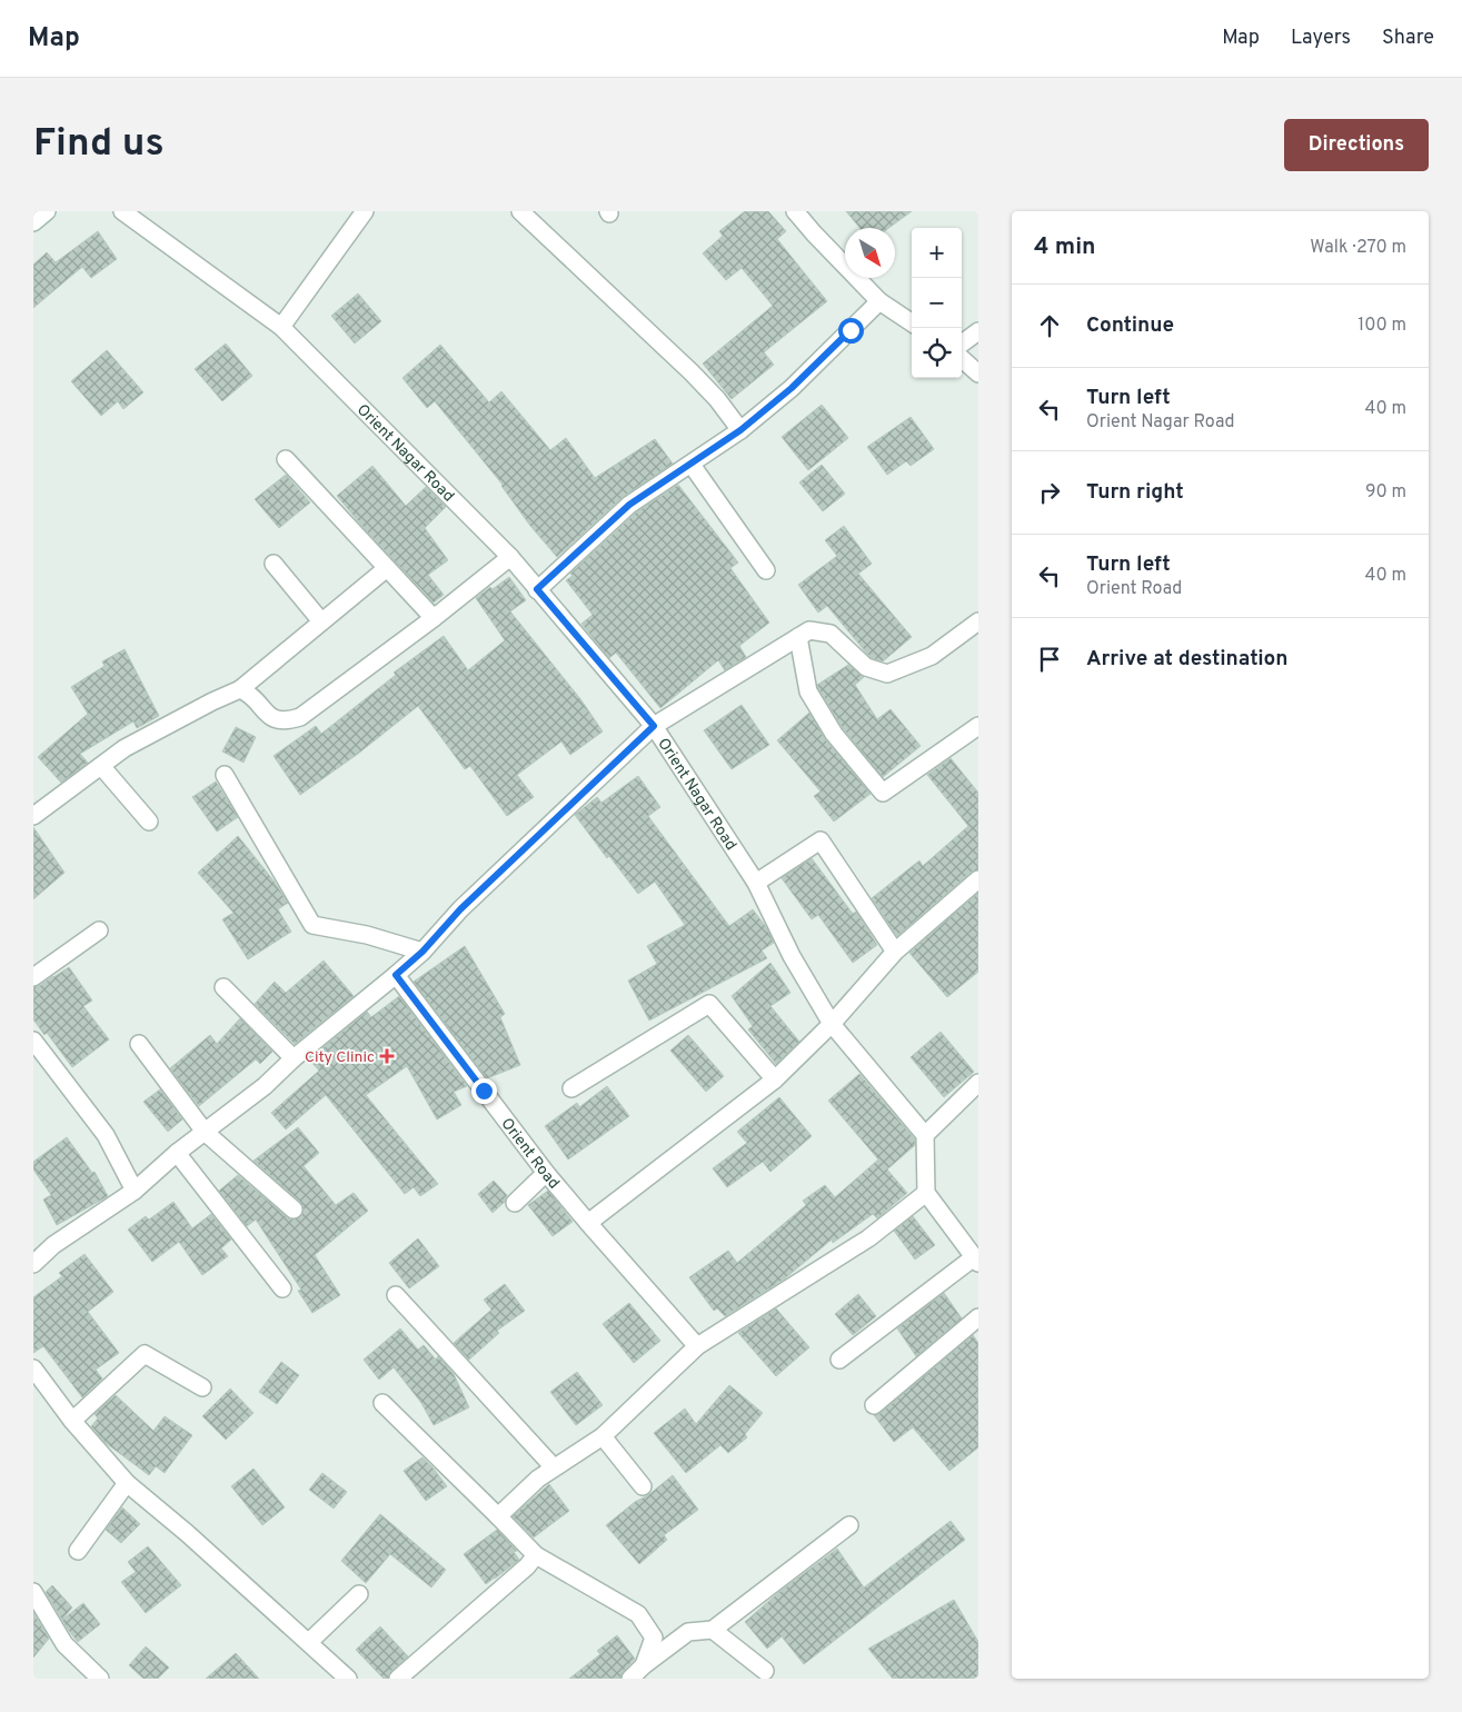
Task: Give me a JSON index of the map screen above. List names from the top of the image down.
{
  "streets": {
    "street": ["Orient Nagar Road", "Orient Road"]
  },
  "places": {
    "health": ["City Clinic"]
  },
  "north": "bottom right",
  "page": {
    "header": "Map",
    "nav": ["Map", "Layers", "Share"],
    "buttons": "Directions",
    "title": "Find us",
    "heading": ["4 min", "Walk · 270 m"],
    "map_buttons": ["+", "−"],
    "list": [
      ["Continue", "100 m"],
      ["Turn left", "Orient Nagar Road", "40 m"],
      ["Turn right", "90 m"],
      ["Turn left", "Orient Road", "40 m"],
      "Arrive at destination"
    ]
  }
}
